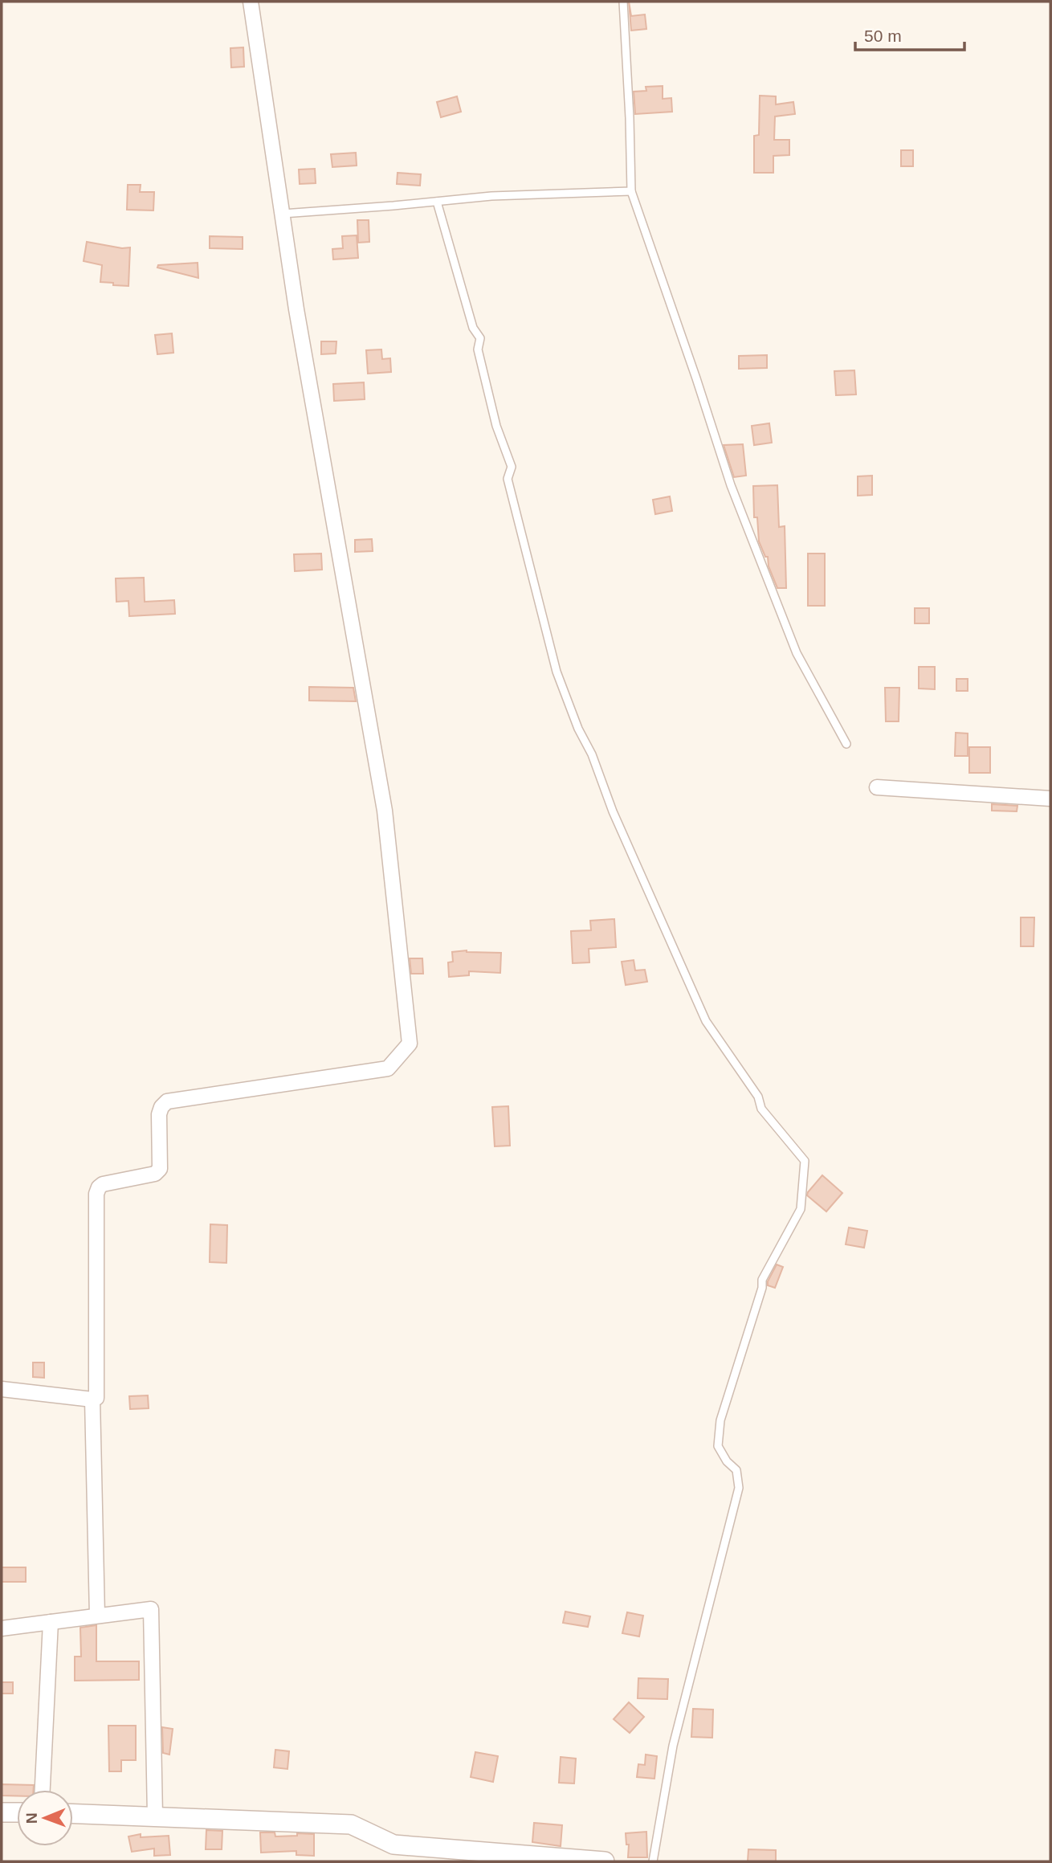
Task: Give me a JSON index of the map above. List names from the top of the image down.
{
  "scale_bar": "50 m",
  "north": "left"
}
